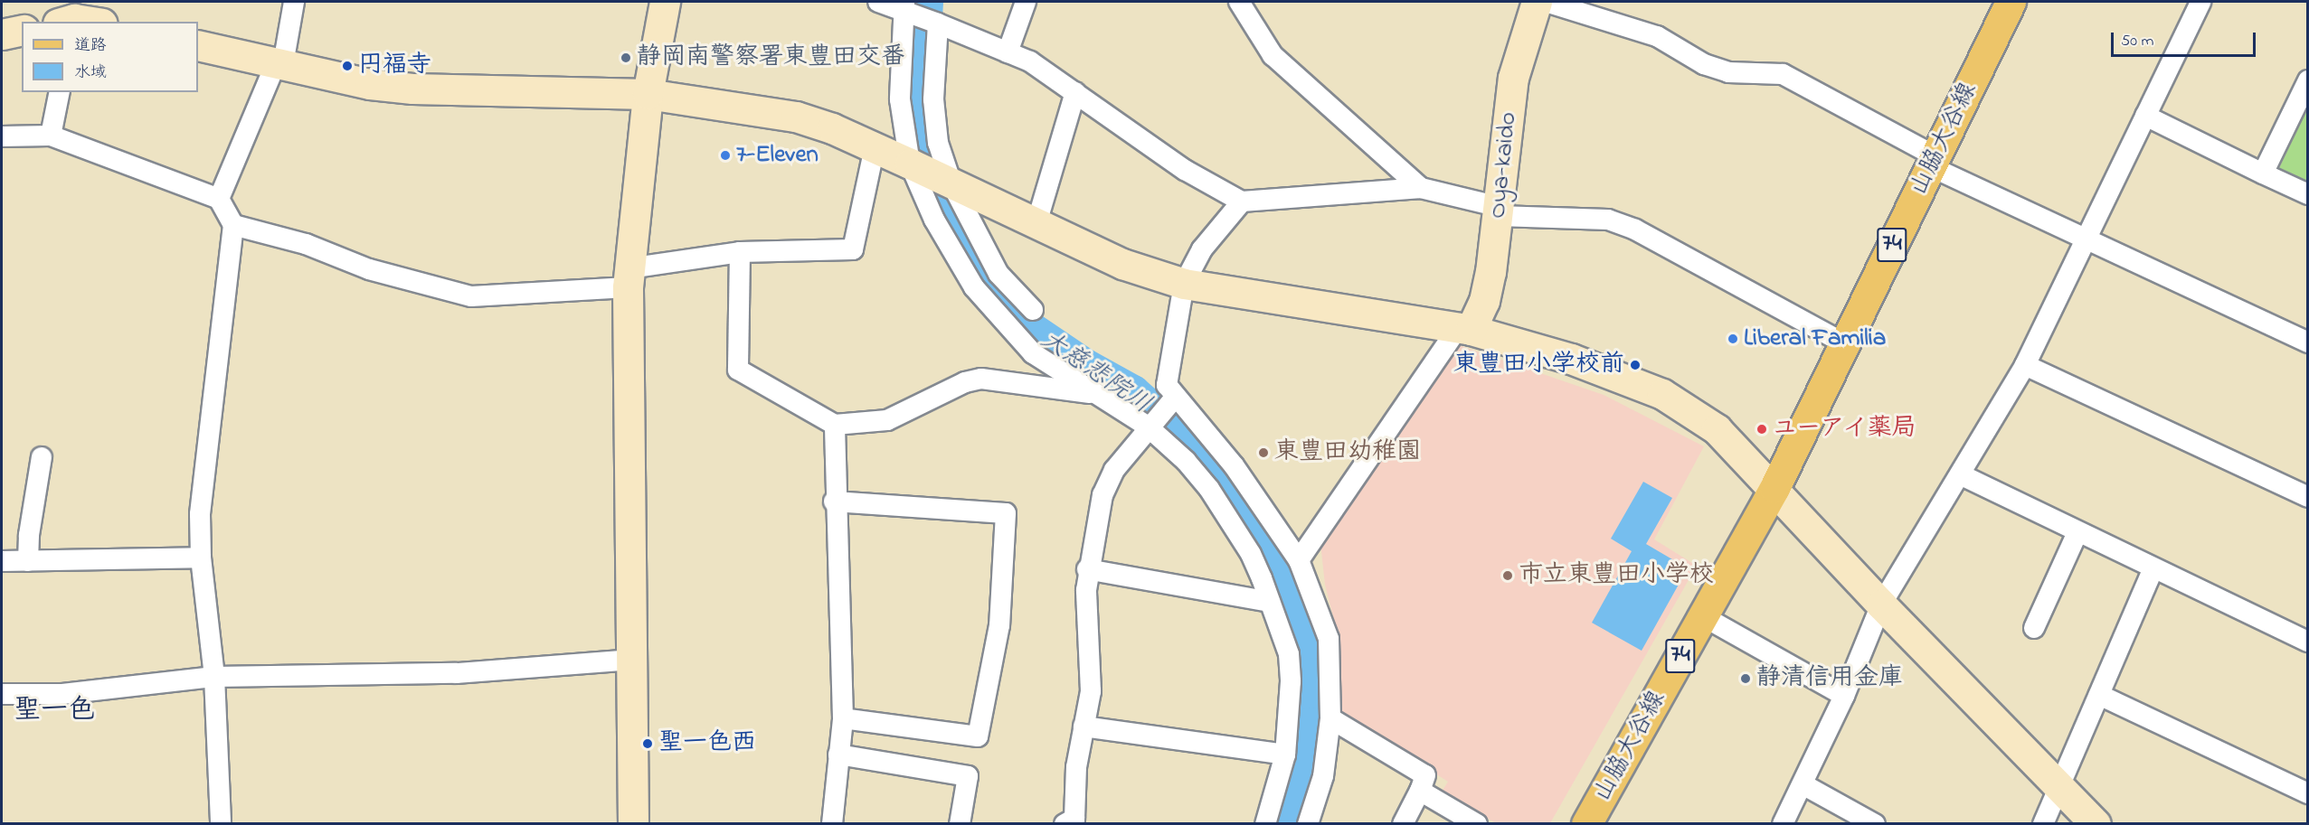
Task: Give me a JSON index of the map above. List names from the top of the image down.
{
  "streets": {
    "main road": ["山脇大谷線", "74"],
    "street": ["Oya-kaido"]
  },
  "districts": ["聖一色"],
  "water": ["大慈悲院川"],
  "places": [
    "静岡南警察署東豊田交番",
    "円福寺",
    "7-Eleven",
    "Liberal Familia",
    "東豊田小学校前",
    "ユーアイ薬局",
    "東豊田幼稚園",
    "市立東豊田小学校",
    "静清信用金庫",
    "聖一色西"
  ],
  "legend": ["道路", "水域"],
  "scale_bar": "50 m"
}
